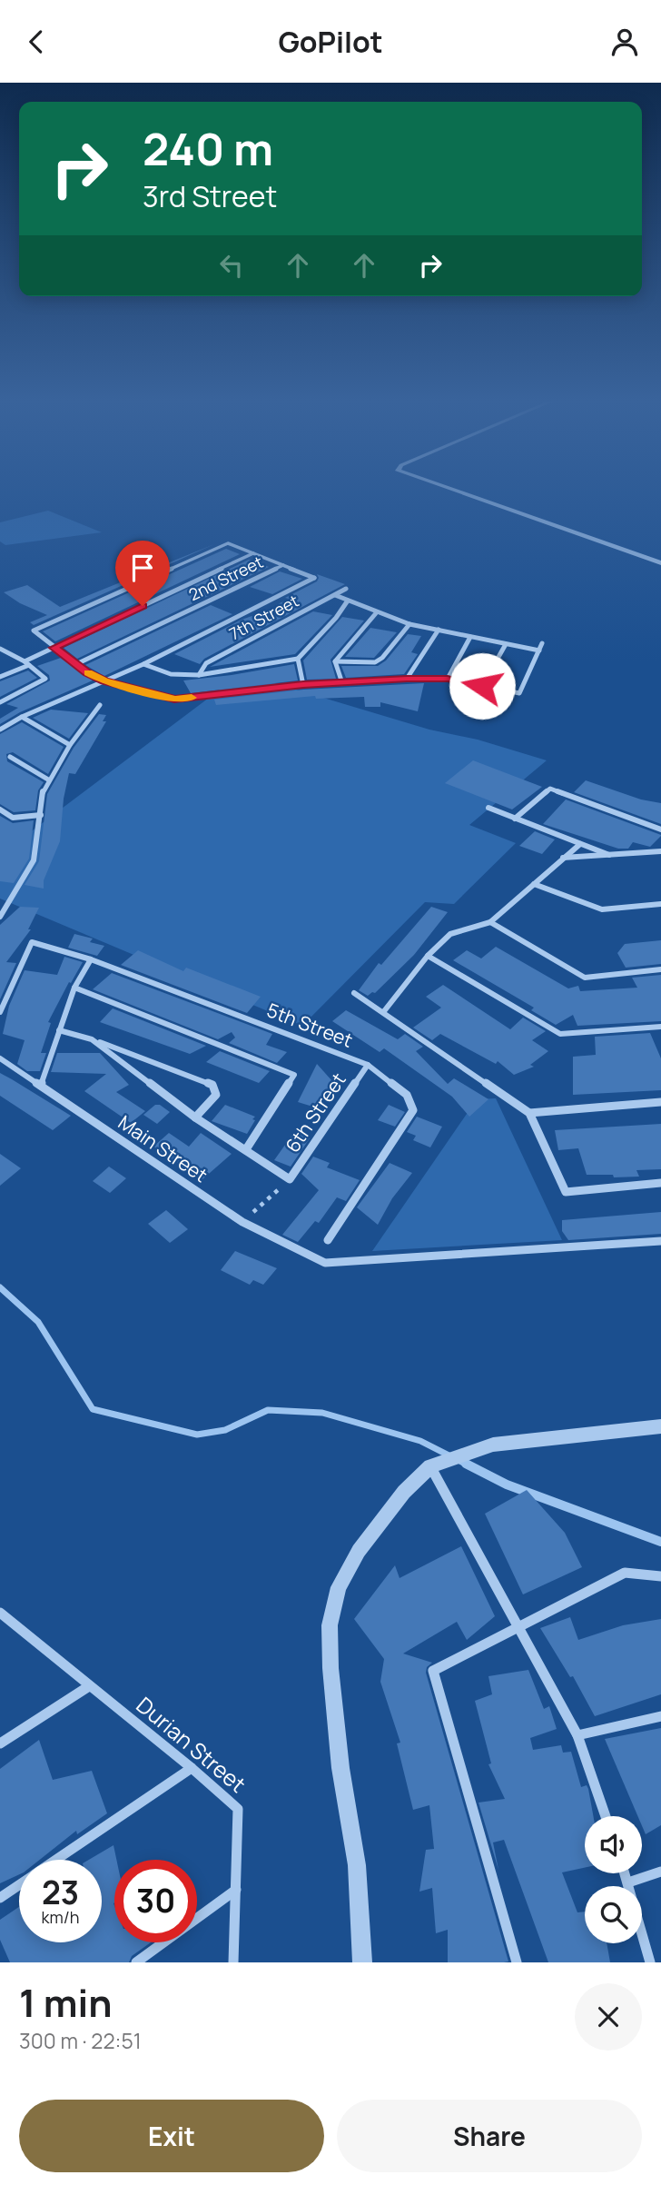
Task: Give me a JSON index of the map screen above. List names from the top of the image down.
{
  "streets": {
    "street": [
      "2nd Street",
      "7th Street",
      "5th Street",
      "6th Street",
      "Main Street",
      "Durian Street"
    ]
  },
  "crossings": [
    ["5th Street", "6th Street"]
  ],
  "page": {
    "header": "GoPilot",
    "turn": ["240 m", "3rd Street"],
    "speed": "23 km/h",
    "limit": "30",
    "heading": ["1 min", "300 m · 22:51"],
    "buttons": ["Exit", "Share"]
  }
}
